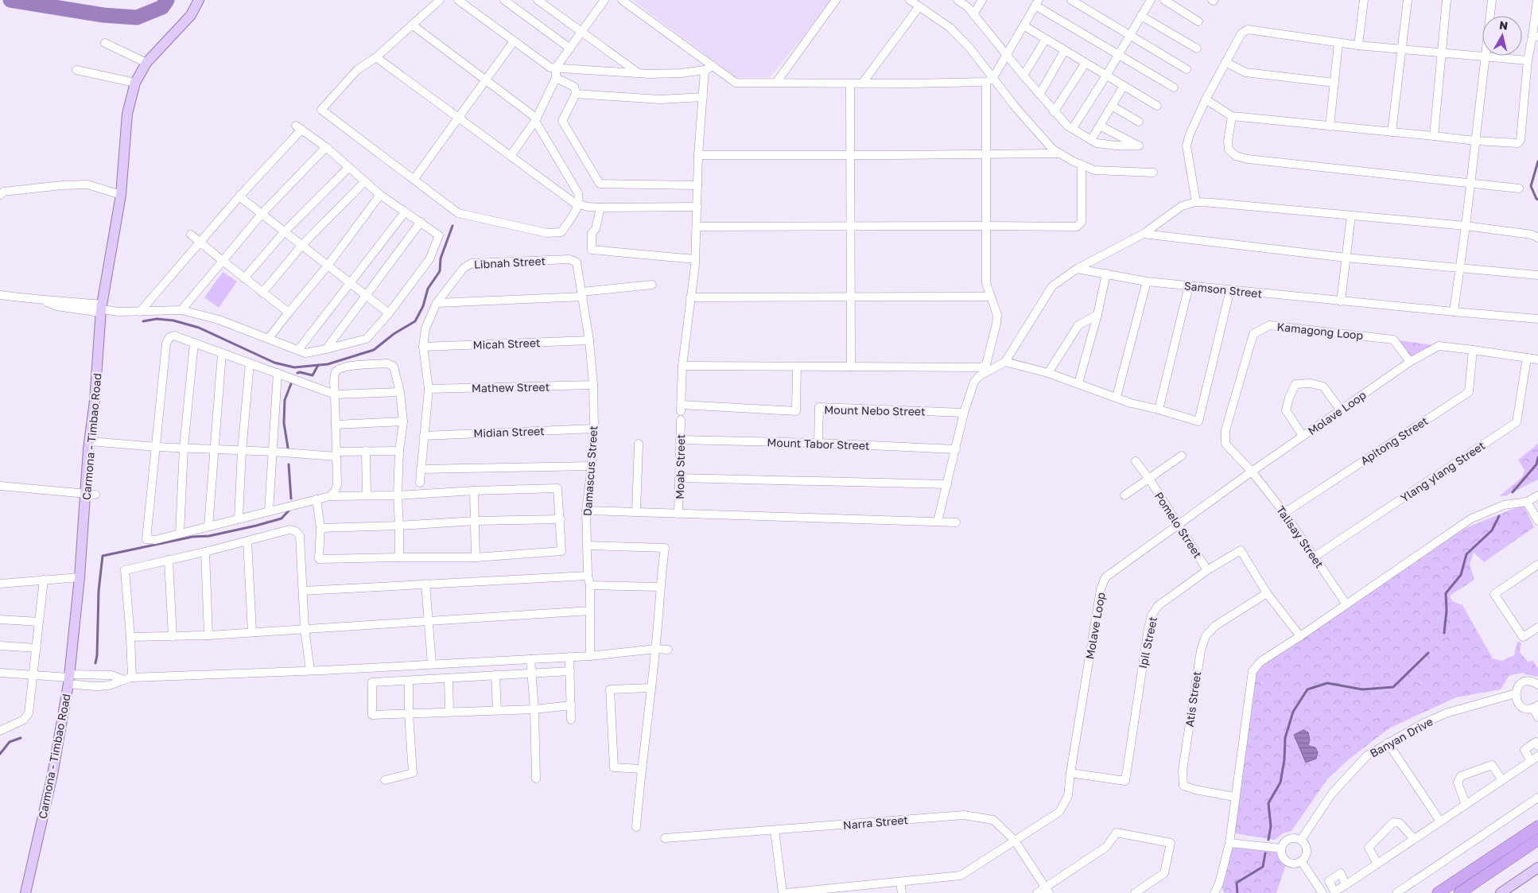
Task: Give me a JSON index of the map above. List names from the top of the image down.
{
  "streets": {
    "main road": ["Carmona - Timbao Road"],
    "street": [
      "Libnah Street",
      "Samson Street",
      "Kamagong Loop",
      "Micah Street",
      "Mathew Street",
      "Mount Nebo Street",
      "Molave Loop",
      "Midian Street",
      "Apitong Street",
      "Mount Tabor Street",
      "Moab Street",
      "Damascus Street",
      "Ylang ylang Street",
      "Pomelo Street",
      "Talisay Street",
      "Ipil Street",
      "Atis Street",
      "Banyan Drive",
      "Narra Street"
    ]
  },
  "crossings": [
    ["Libnah Street", "Micah Street"],
    ["Libnah Street", "Mathew Street"],
    ["Libnah Street", "Midian Street"],
    ["Libnah Street", "Damascus Street"],
    ["Kamagong Loop", "Molave Loop"],
    ["Kamagong Loop", "Talisay Street"],
    ["Micah Street", "Damascus Street"],
    ["Mathew Street", "Damascus Street"],
    ["Mount Nebo Street", "Mount Tabor Street"],
    ["Molave Loop", "Apitong Street"],
    ["Molave Loop", "Ylang ylang Street"],
    ["Molave Loop", "Pomelo Street"],
    ["Molave Loop", "Talisay Street"],
    ["Molave Loop", "Ipil Street"],
    ["Molave Loop", "Narra Street"],
    ["Midian Street", "Damascus Street"],
    ["Apitong Street", "Talisay Street"],
    ["Mount Tabor Street", "Moab Street"],
    ["Ylang ylang Street", "Talisay Street"],
    ["Pomelo Street", "Ipil Street"],
    ["Ipil Street", "Atis Street"]
  ],
  "north": "top"
}
